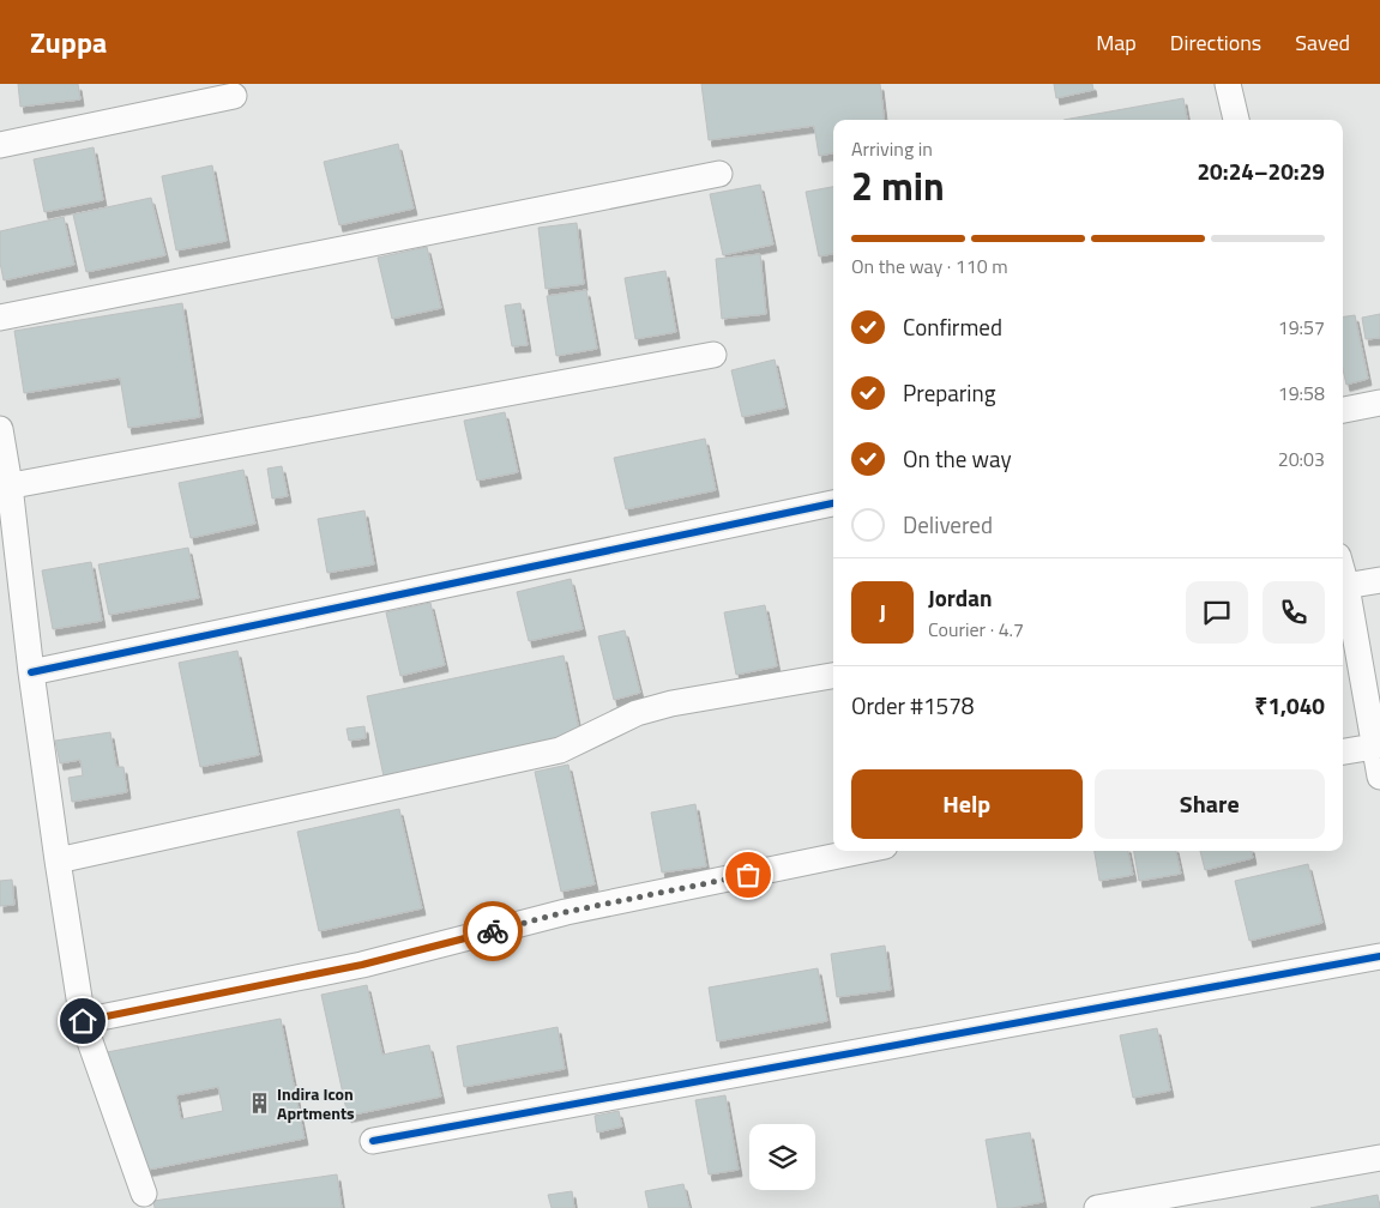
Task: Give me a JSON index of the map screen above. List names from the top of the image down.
{
  "places": {
    "building": ["Indira Icon Aprtments"]
  },
  "page": {
    "header": "Zuppa",
    "nav": ["Map", "Directions", "Saved"],
    "heading": ["2 min", "Arriving in", "20:24–20:29"],
    "panel": [
      "Jordan",
      "Courier · 4.7",
      "Order #1578",
      "₹1,040"
    ],
    "bar": "On the way · 110 m",
    "list": [
      ["Confirmed", "19:57"],
      ["Preparing", "19:58"],
      ["On the way", "20:03"],
      "Delivered"
    ],
    "round": "J",
    "buttons": ["Help", "Share"]
  }
}
